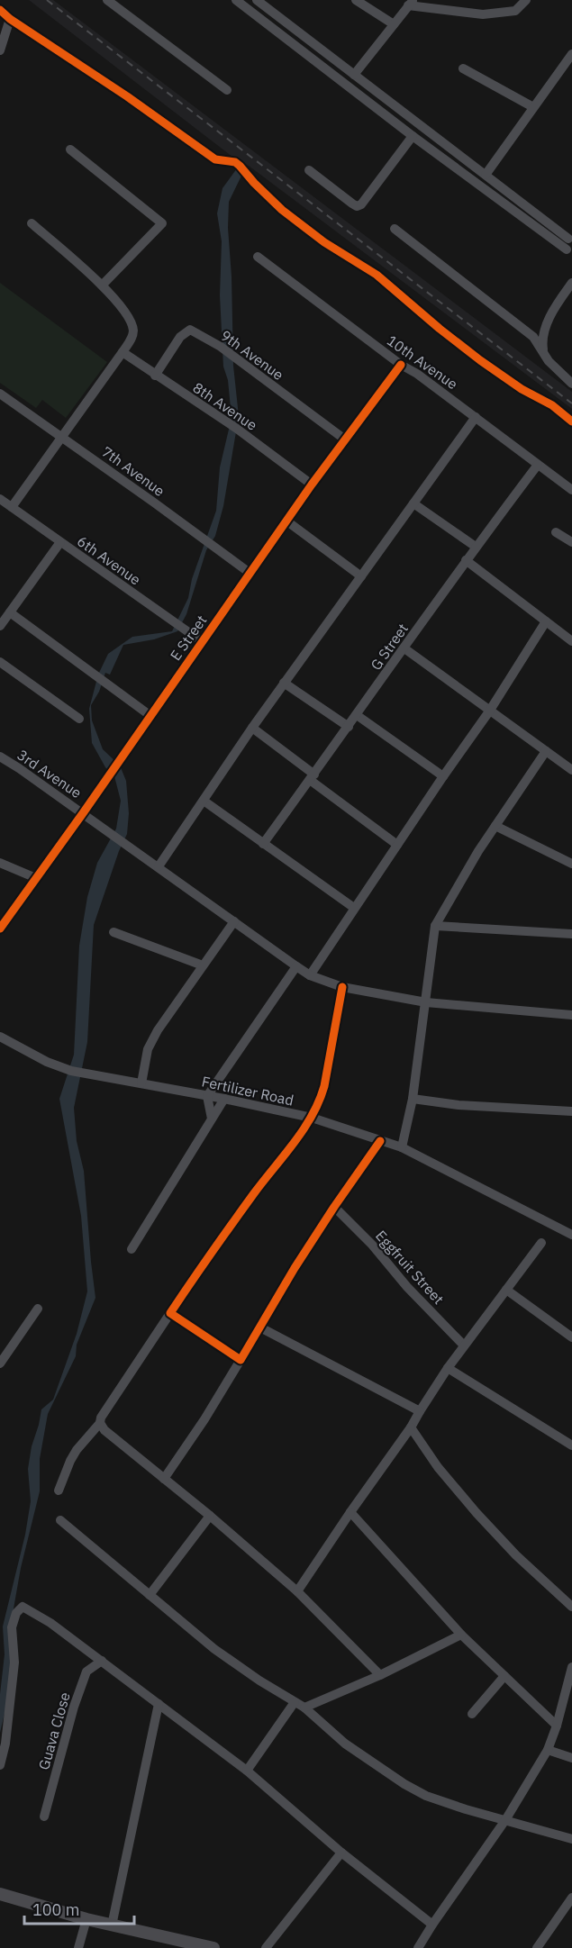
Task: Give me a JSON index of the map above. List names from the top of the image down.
{
  "streets": {
    "street": [
      "9th Avenue",
      "10th Avenue",
      "8th Avenue",
      "7th Avenue",
      "6th Avenue",
      "E Street",
      "G Street",
      "3rd Avenue",
      "Fertilizer Road",
      "Eggfruit Street",
      "Guava Close"
    ]
  },
  "crossings": [
    ["9th Avenue", "8th Avenue"],
    ["9th Avenue", "E Street"],
    ["10th Avenue", "E Street"],
    ["10th Avenue", "G Street"],
    ["8th Avenue", "E Street"],
    ["7th Avenue", "E Street"],
    ["6th Avenue", "E Street"],
    ["E Street", "3rd Avenue"]
  ],
  "scale_bar": "100 m"
}
